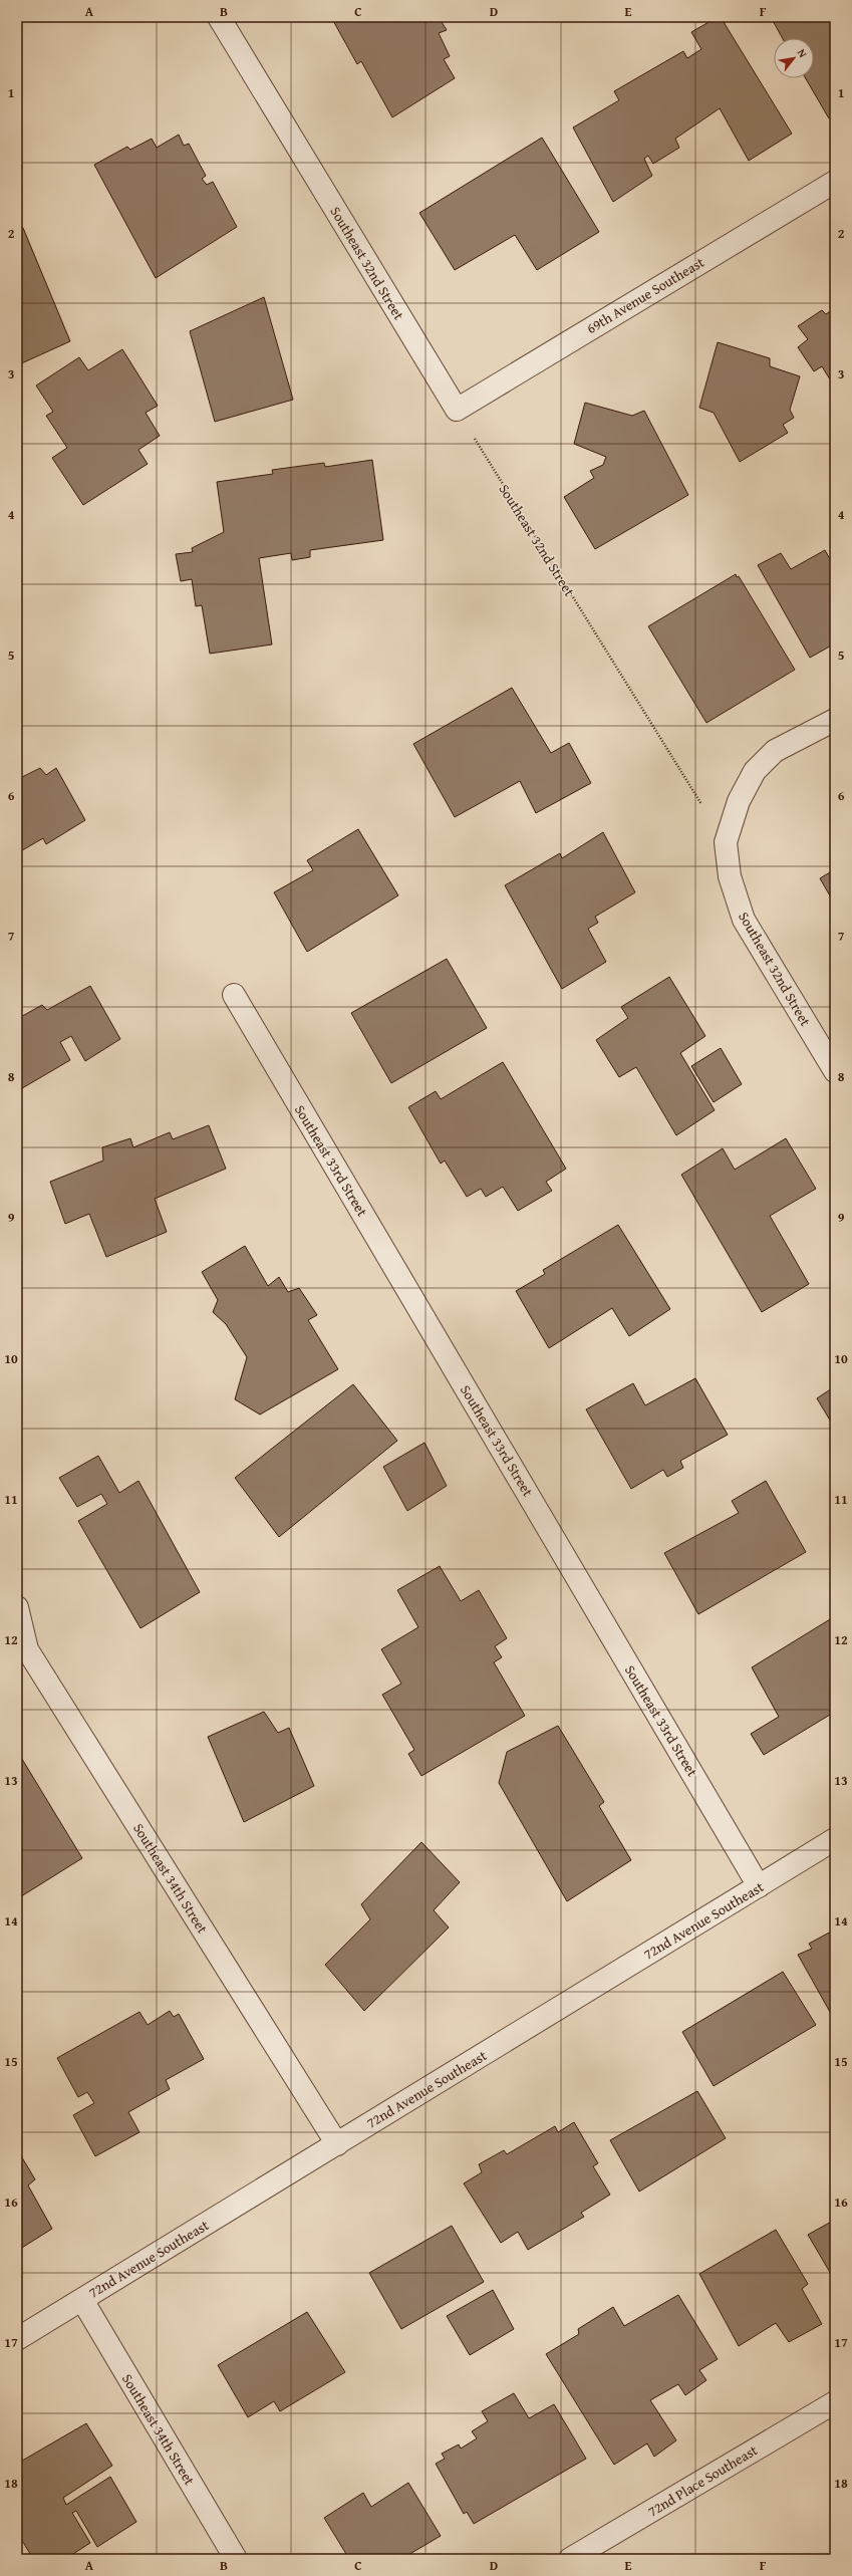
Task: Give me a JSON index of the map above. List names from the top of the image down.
{
  "streets": {
    "street": [
      "Southeast 32nd Street",
      "69th Avenue Southeast",
      "Southeast 33rd Street",
      "Southeast 34th Street",
      "72nd Avenue Southeast",
      "72nd Place Southeast"
    ]
  },
  "crossings": [
    ["Southeast 32nd Street", "69th Avenue Southeast"],
    ["Southeast 33rd Street", "72nd Avenue Southeast"],
    ["Southeast 34th Street", "72nd Avenue Southeast"]
  ],
  "north": "top right",
  "grid": {
    "columns": [
      "A",
      "B",
      "C",
      "D",
      "E",
      "F"
    ],
    "rows": [
      "1",
      "2",
      "3",
      "4",
      "5",
      "6",
      "7",
      "8",
      "9",
      "10",
      "11",
      "12",
      "13",
      "14",
      "15",
      "16",
      "17",
      "18"
    ]
  }
}
